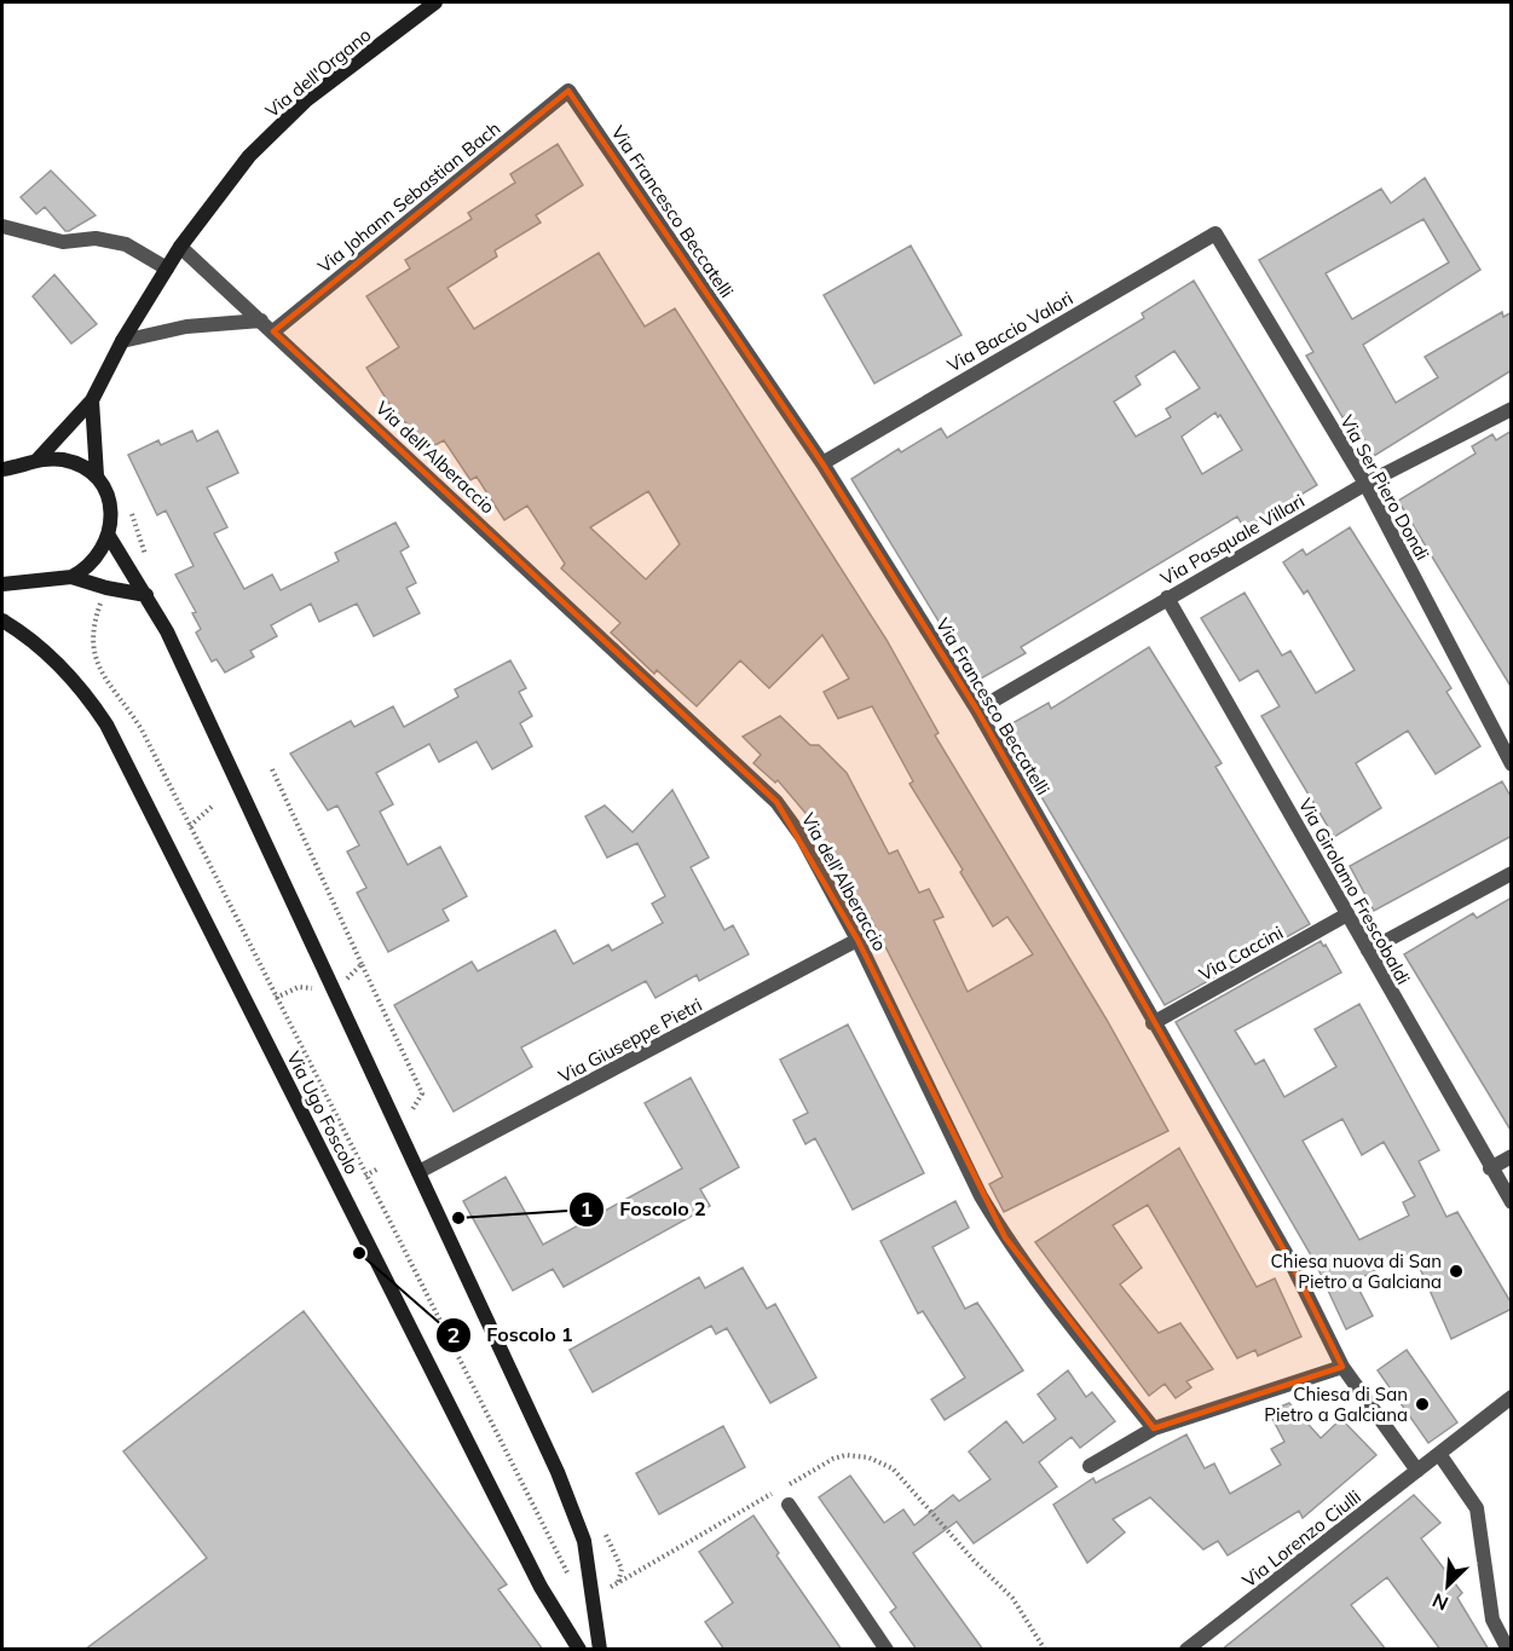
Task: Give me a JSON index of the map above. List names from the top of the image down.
{
  "streets": {
    "street": [
      "Via dell'Organo",
      "Via Johann Sebastian Bach",
      "Via Francesco Beccatelli",
      "Via Baccio Valori",
      "Via dell'Alberaccio",
      "Via Ser Piero Dondi",
      "Via Pasquale Villari",
      "Via Girolamo Frescobaldi",
      "Via Caccini",
      "Via Giuseppe Pietri",
      "Via Ugo Foscolo",
      "Via Lorenzo Ciulli"
    ]
  },
  "crossings": [
    ["Via dell'Organo", "Via dell'Alberaccio"],
    ["Via Johann Sebastian Bach", "Via Francesco Beccatelli"],
    ["Via Johann Sebastian Bach", "Via dell'Alberaccio"],
    ["Via Francesco Beccatelli", "Via Baccio Valori"],
    ["Via Francesco Beccatelli", "Via Pasquale Villari"],
    ["Via Francesco Beccatelli", "Via Caccini"],
    ["Via Francesco Beccatelli", "Via Lorenzo Ciulli"],
    ["Via Baccio Valori", "Via Ser Piero Dondi"],
    ["Via dell'Alberaccio", "Via Giuseppe Pietri"],
    ["Via Ser Piero Dondi", "Via Pasquale Villari"],
    ["Via Pasquale Villari", "Via Girolamo Frescobaldi"],
    ["Via Girolamo Frescobaldi", "Via Caccini"]
  ],
  "places": [
    "Foscolo 2",
    "Foscolo 1",
    "Chiesa nuova di San Pietro a Galciana",
    "Chiesa di San Pietro a Galciana"
  ],
  "north": "bottom left"
}
